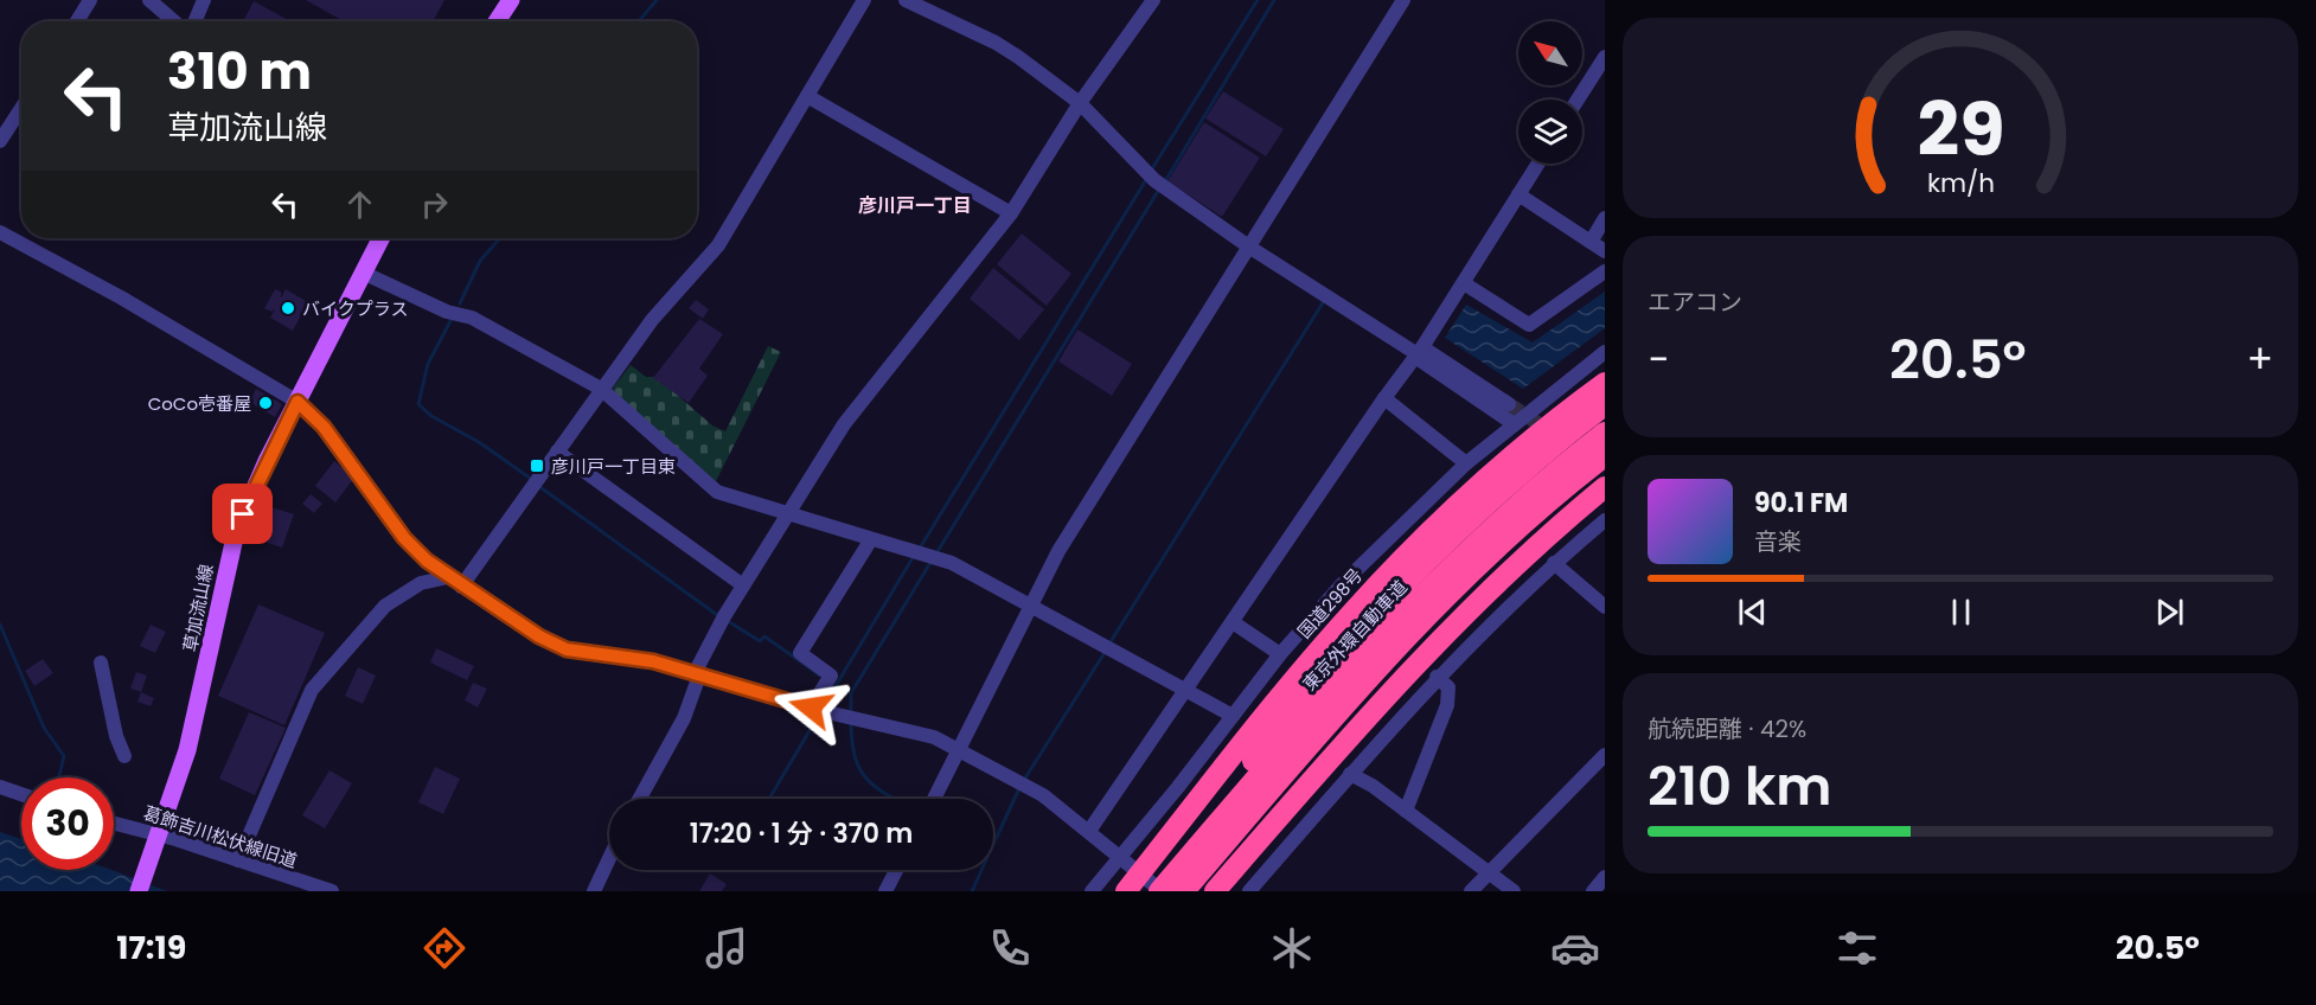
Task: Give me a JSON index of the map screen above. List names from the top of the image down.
{
  "streets": {
    "highway": ["国道298号", "東京外環自動車道"],
    "main road": ["草加流山線"],
    "street": ["葛飾吉川松伏線旧道"]
  },
  "crossings": [
    ["草加流山線", "葛飾吉川松伏線旧道"]
  ],
  "districts": ["彦川戸一丁目"],
  "places": {
    "other": ["バイクプラス", "CoCo壱番屋"],
    "transit": ["彦川戸一丁目東"]
  },
  "north": "top left",
  "page": {
    "turn": ["310 m", "草加流山線"],
    "tile": [
      "エアコン",
      ["航続距離 · 42%", "210 km"]
    ],
    "heat": ["−", "20.5°", "+"],
    "song": ["90.1 FM", "音楽"],
    "limit": "30",
    "trip": "17:20 · 1 分 · 370 m",
    "tabs": ["17:19", "20.5°"],
    "gauge": ["29", "km/h"]
  }
}
